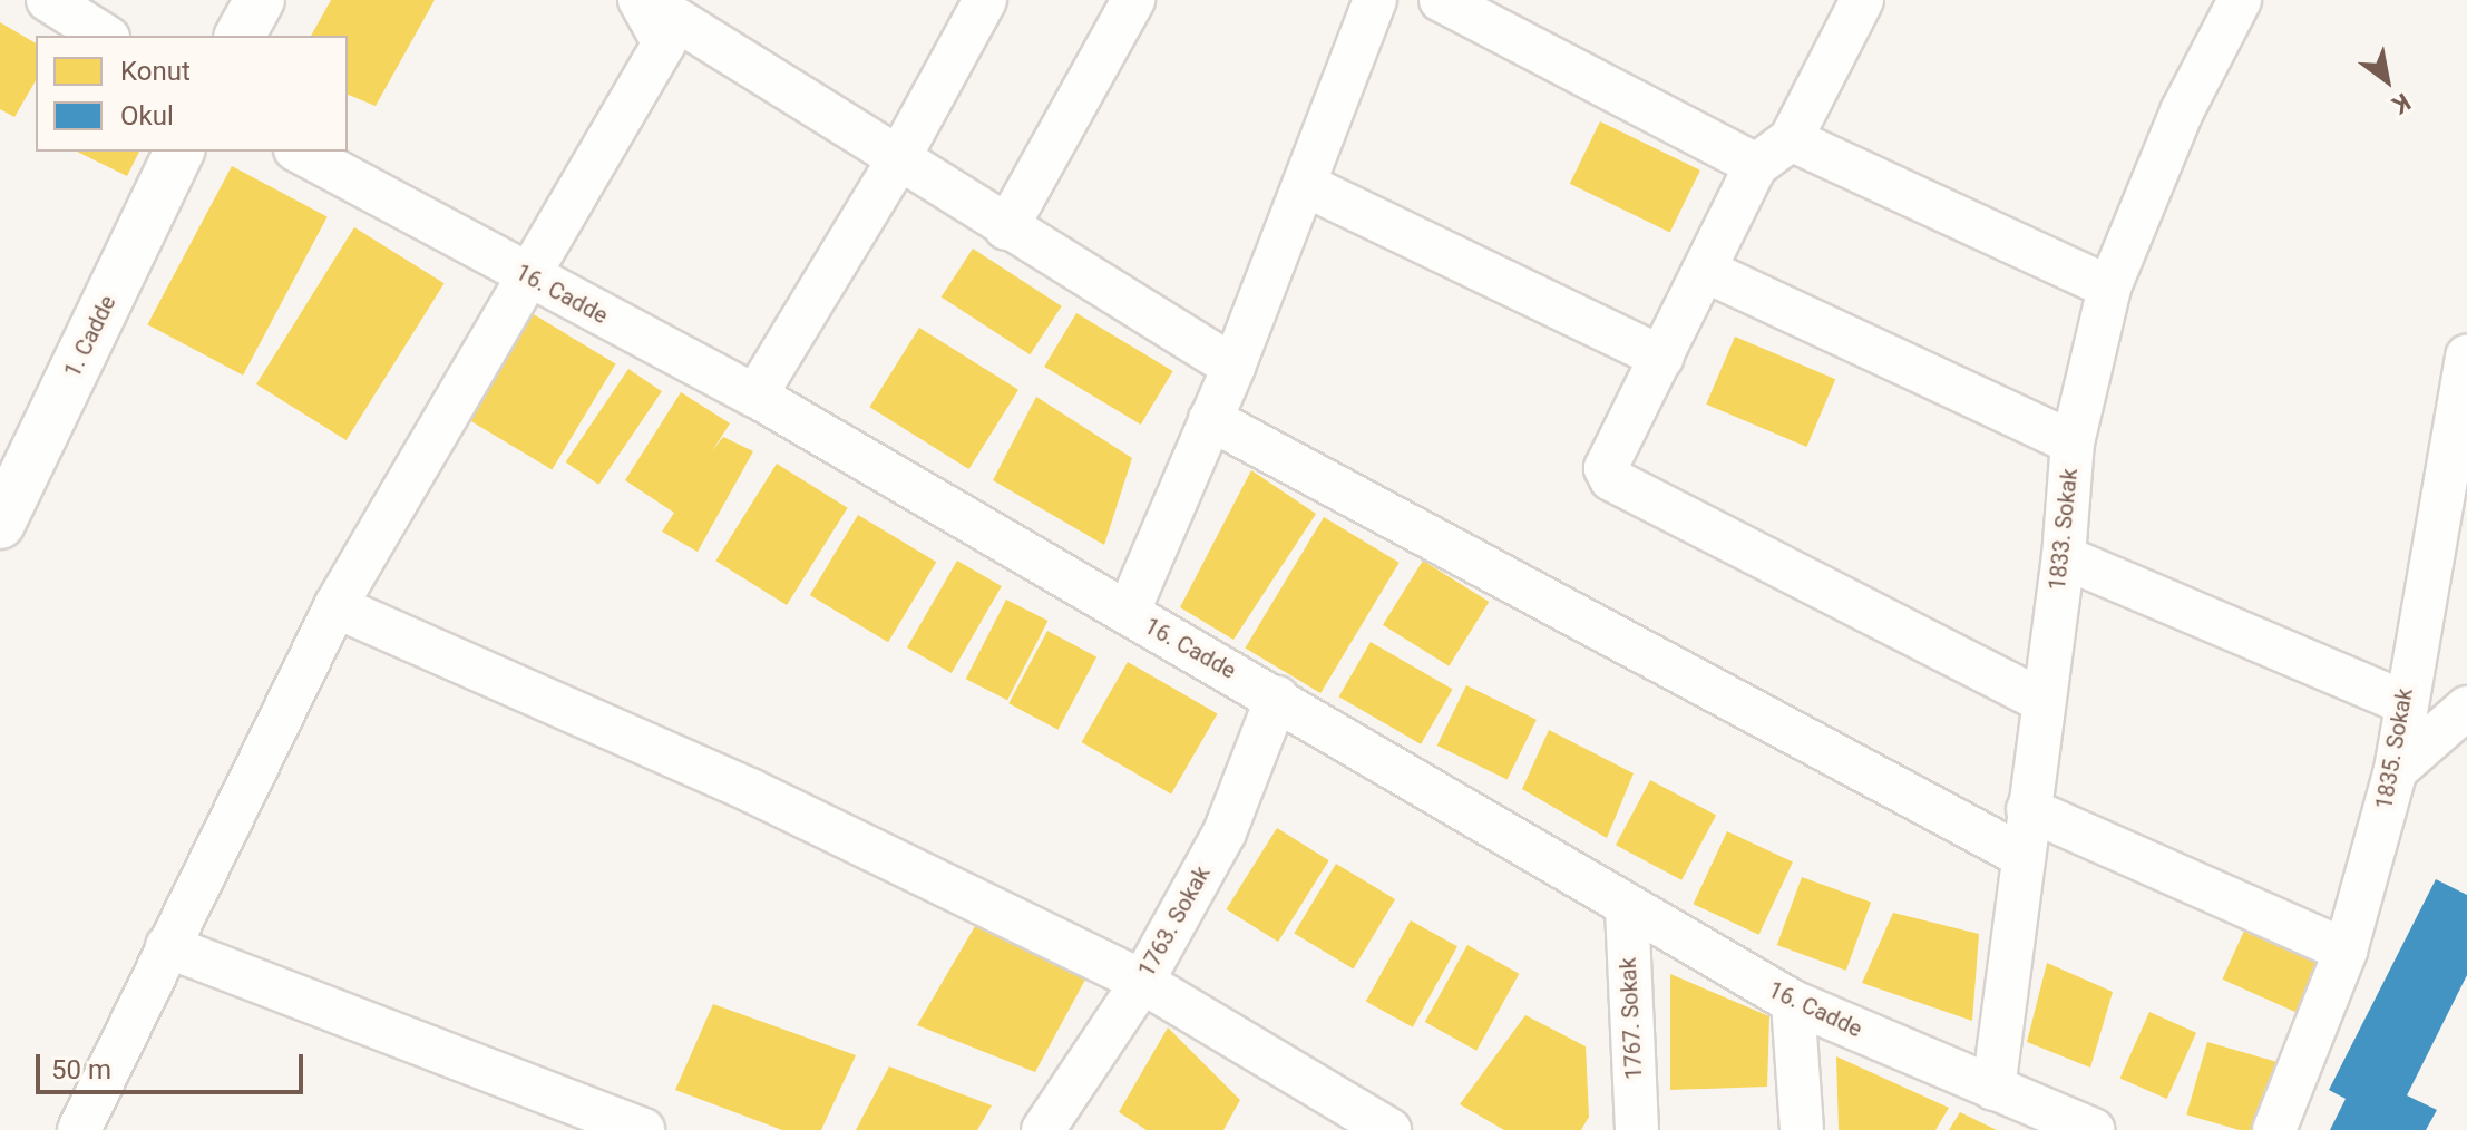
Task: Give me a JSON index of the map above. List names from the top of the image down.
{
  "streets": {
    "street": [
      "16. Cadde",
      "1. Cadde",
      "1833. Sokak",
      "1835. Sokak",
      "1763. Sokak",
      "1767. Sokak"
    ]
  },
  "crossings": [
    ["16. Cadde", "1833. Sokak"],
    ["16. Cadde", "1763. Sokak"],
    ["16. Cadde", "1767. Sokak"]
  ],
  "legend": ["Konut", "Okul"],
  "scale_bar": "50 m",
  "north": "bottom right"
}
